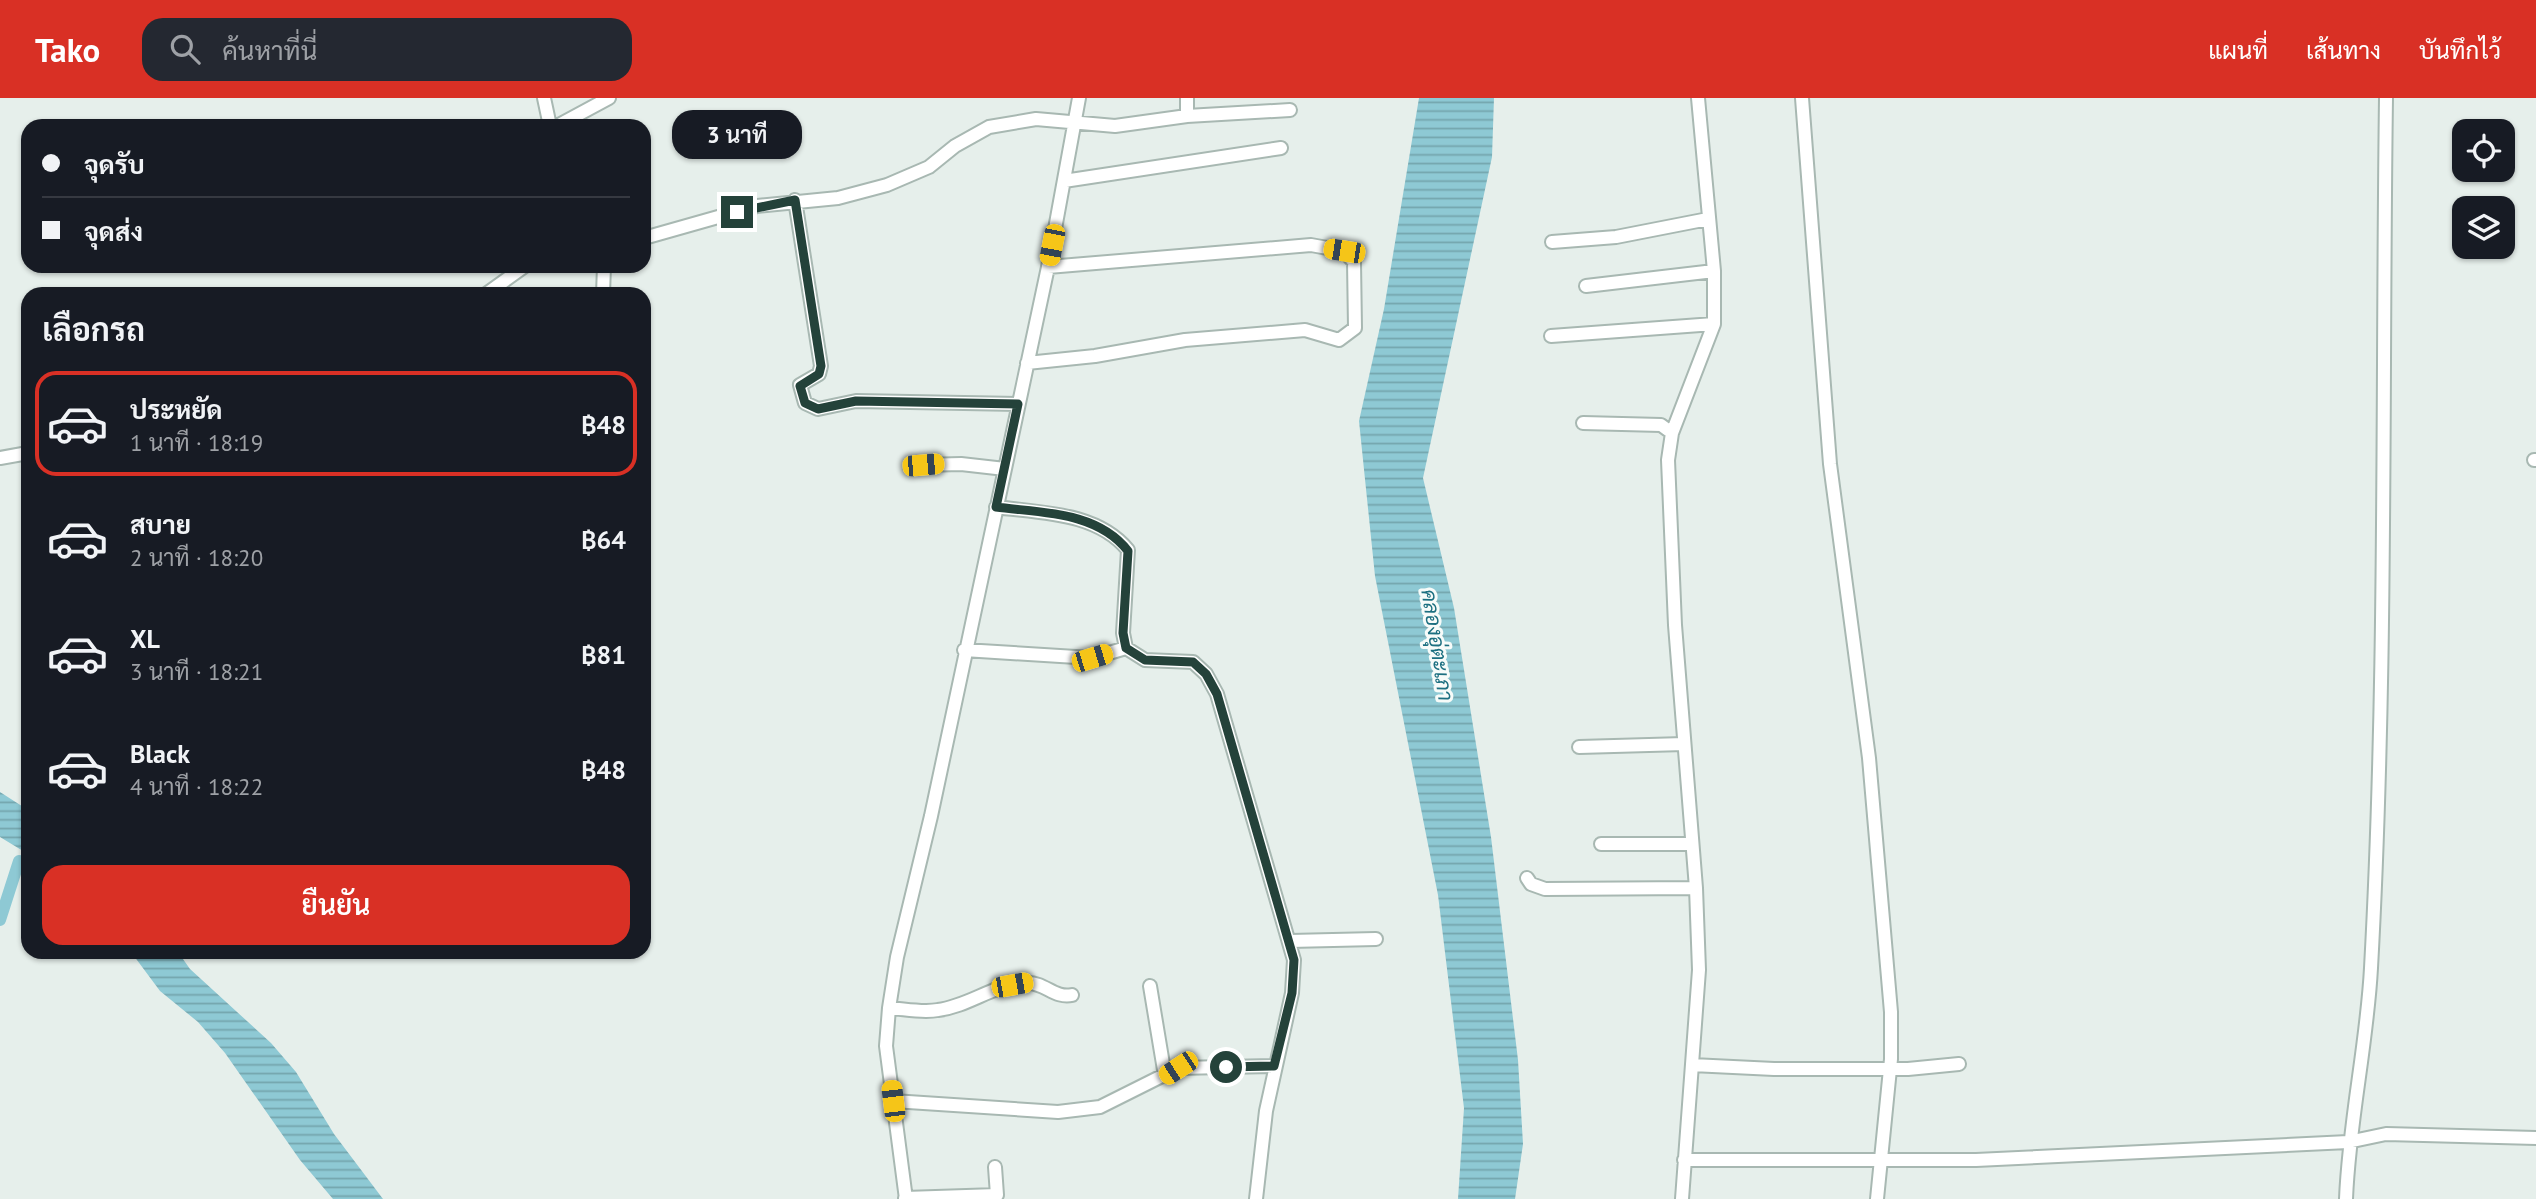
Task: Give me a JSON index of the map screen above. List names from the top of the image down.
{
  "water": ["คลองอุ่ตะเภา"],
  "page": {
    "header": "Tako",
    "search": "ค้นหาที่นี่",
    "nav": ["แผนที่", "เส้นทาง", "บันทึกไว้"],
    "bubble": "3 นาที",
    "banner": ["จุดรับ", "จุดส่ง"],
    "heading": "เลือกรถ",
    "list": [
      {
        "name": "ประหยัด",
        "note": "1 นาที · 18:19",
        "value": "฿48"
      },
      {
        "name": "สบาย",
        "note": "2 นาที · 18:20",
        "value": "฿64"
      },
      {
        "name": "XL",
        "note": "3 นาที · 18:21",
        "value": "฿81"
      },
      {
        "name": "Black",
        "note": "4 นาที · 18:22",
        "value": "฿48"
      }
    ],
    "buttons": "ยืนยัน"
  }
}
